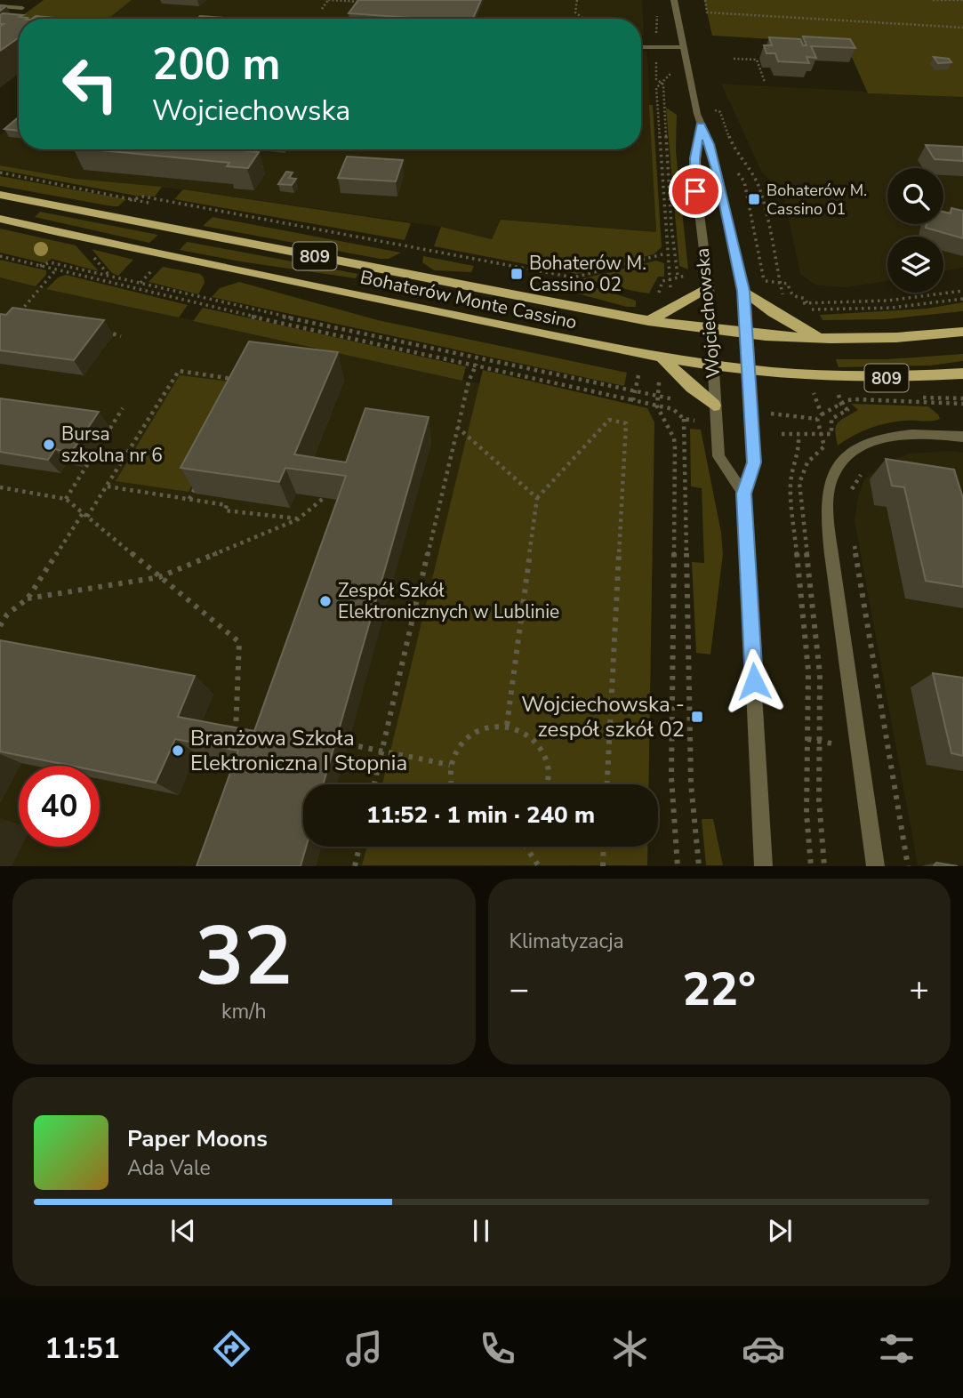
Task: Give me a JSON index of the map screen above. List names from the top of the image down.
{
  "streets": {
    "main road": ["809", "Bohaterów Monte Cassino"],
    "street": ["Wojciechowska"]
  },
  "crossings": [
    ["809", "Bohaterów Monte Cassino"],
    ["809", "Wojciechowska"],
    ["Bohaterów Monte Cassino", "Wojciechowska"]
  ],
  "places": {
    "transit": ["Bohaterów M. Cassino 01", "Bohaterów M. Cassino 02", "Wojciechowska - zespół szkół 02"],
    "other": ["Bursa szkolna nr 6", "Zespół Szkół Elektronicznych w Lublinie", "Branżowa Szkoła Elektroniczna I Stopnia"]
  },
  "page": {
    "turn": ["200 m", "Wojciechowska"],
    "limit": "40",
    "trip": "11:52 · 1 min · 240 m",
    "tile": [
      ["32", "km/h"],
      "Klimatyzacja"
    ],
    "heat": ["−", "22°", "+"],
    "song": ["Paper Moons", "Ada Vale"],
    "tabs": "11:51"
  }
}
